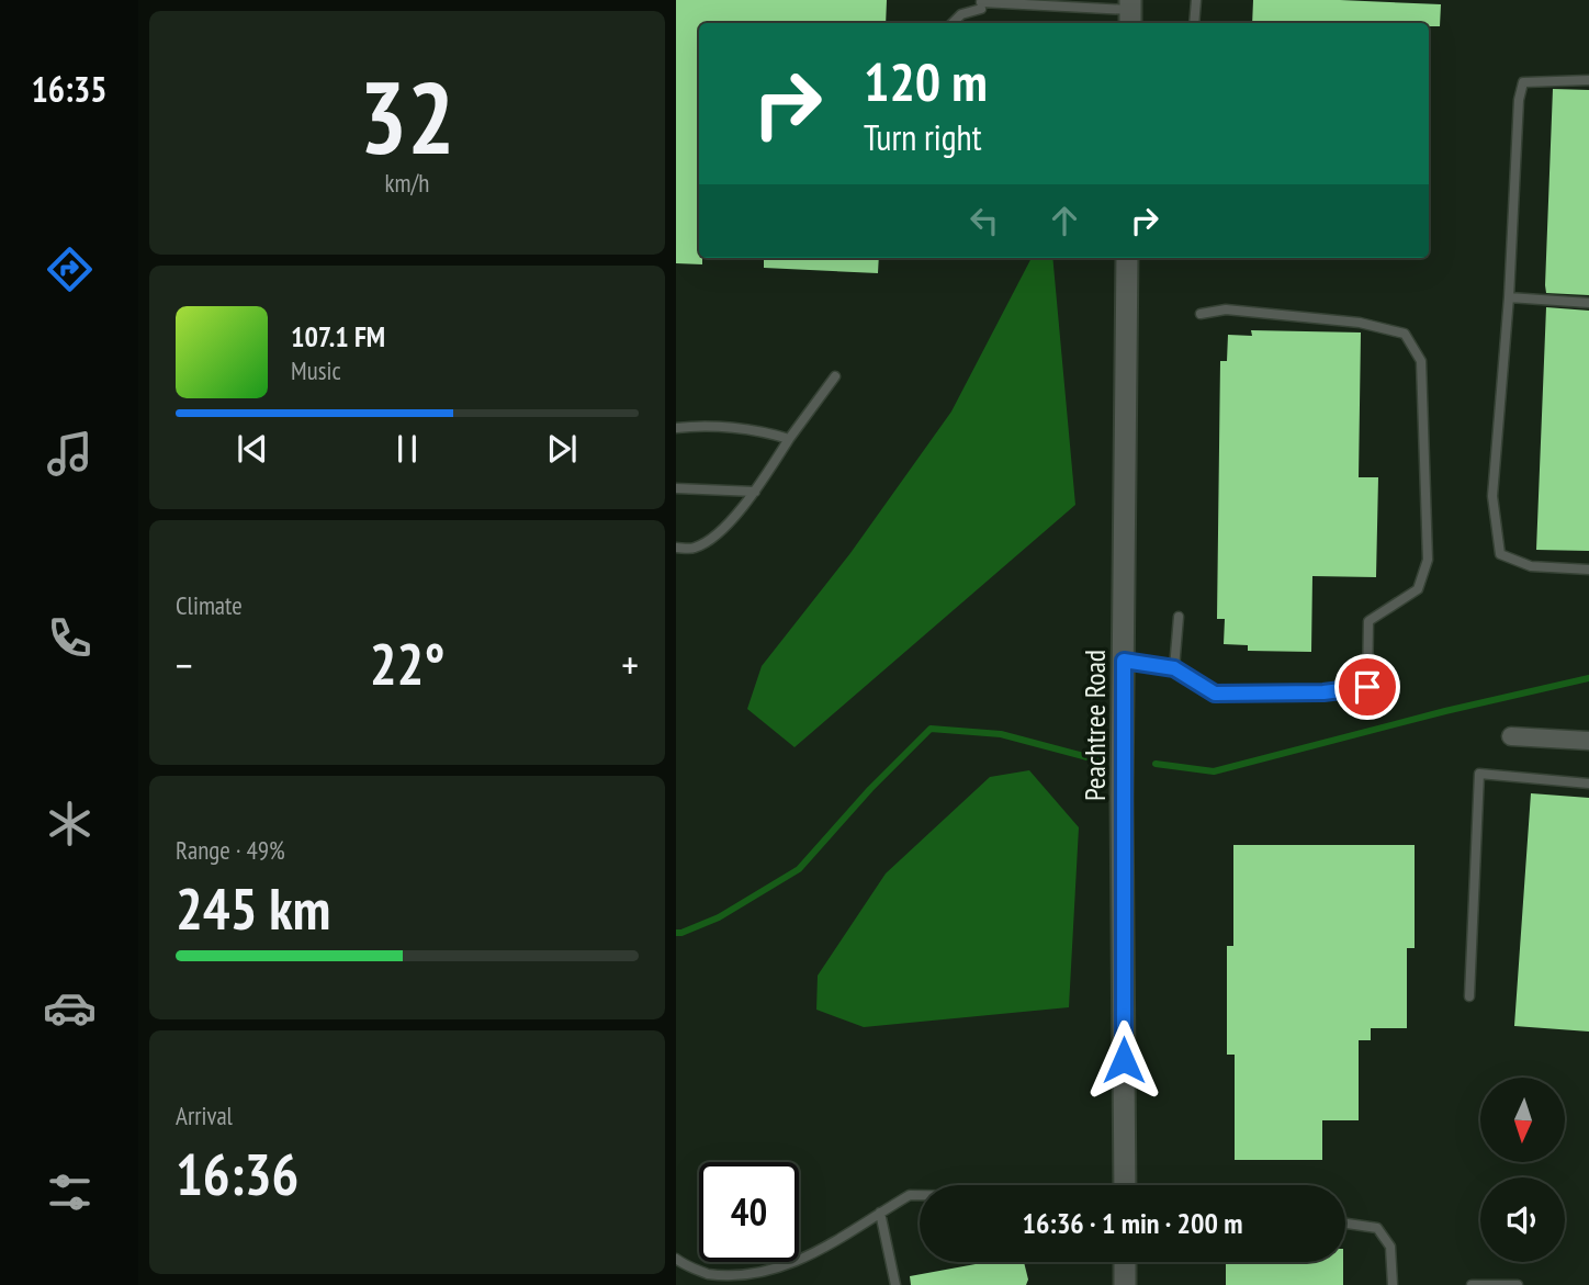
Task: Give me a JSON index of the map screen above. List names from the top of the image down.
{
  "streets": {
    "street": ["Peachtree Road"]
  },
  "north": "bottom",
  "page": {
    "tabs": "16:35",
    "tile": [
      ["32", "km/h"],
      "Climate",
      ["Range · 49%", "245 km"],
      ["Arrival", "16:36"]
    ],
    "turn": ["120 m", "Turn right"],
    "song": ["107.1 FM", "Music"],
    "heat": ["−", "22°", "+"],
    "limit": "40",
    "trip": "16:36 · 1 min · 200 m"
  }
}
